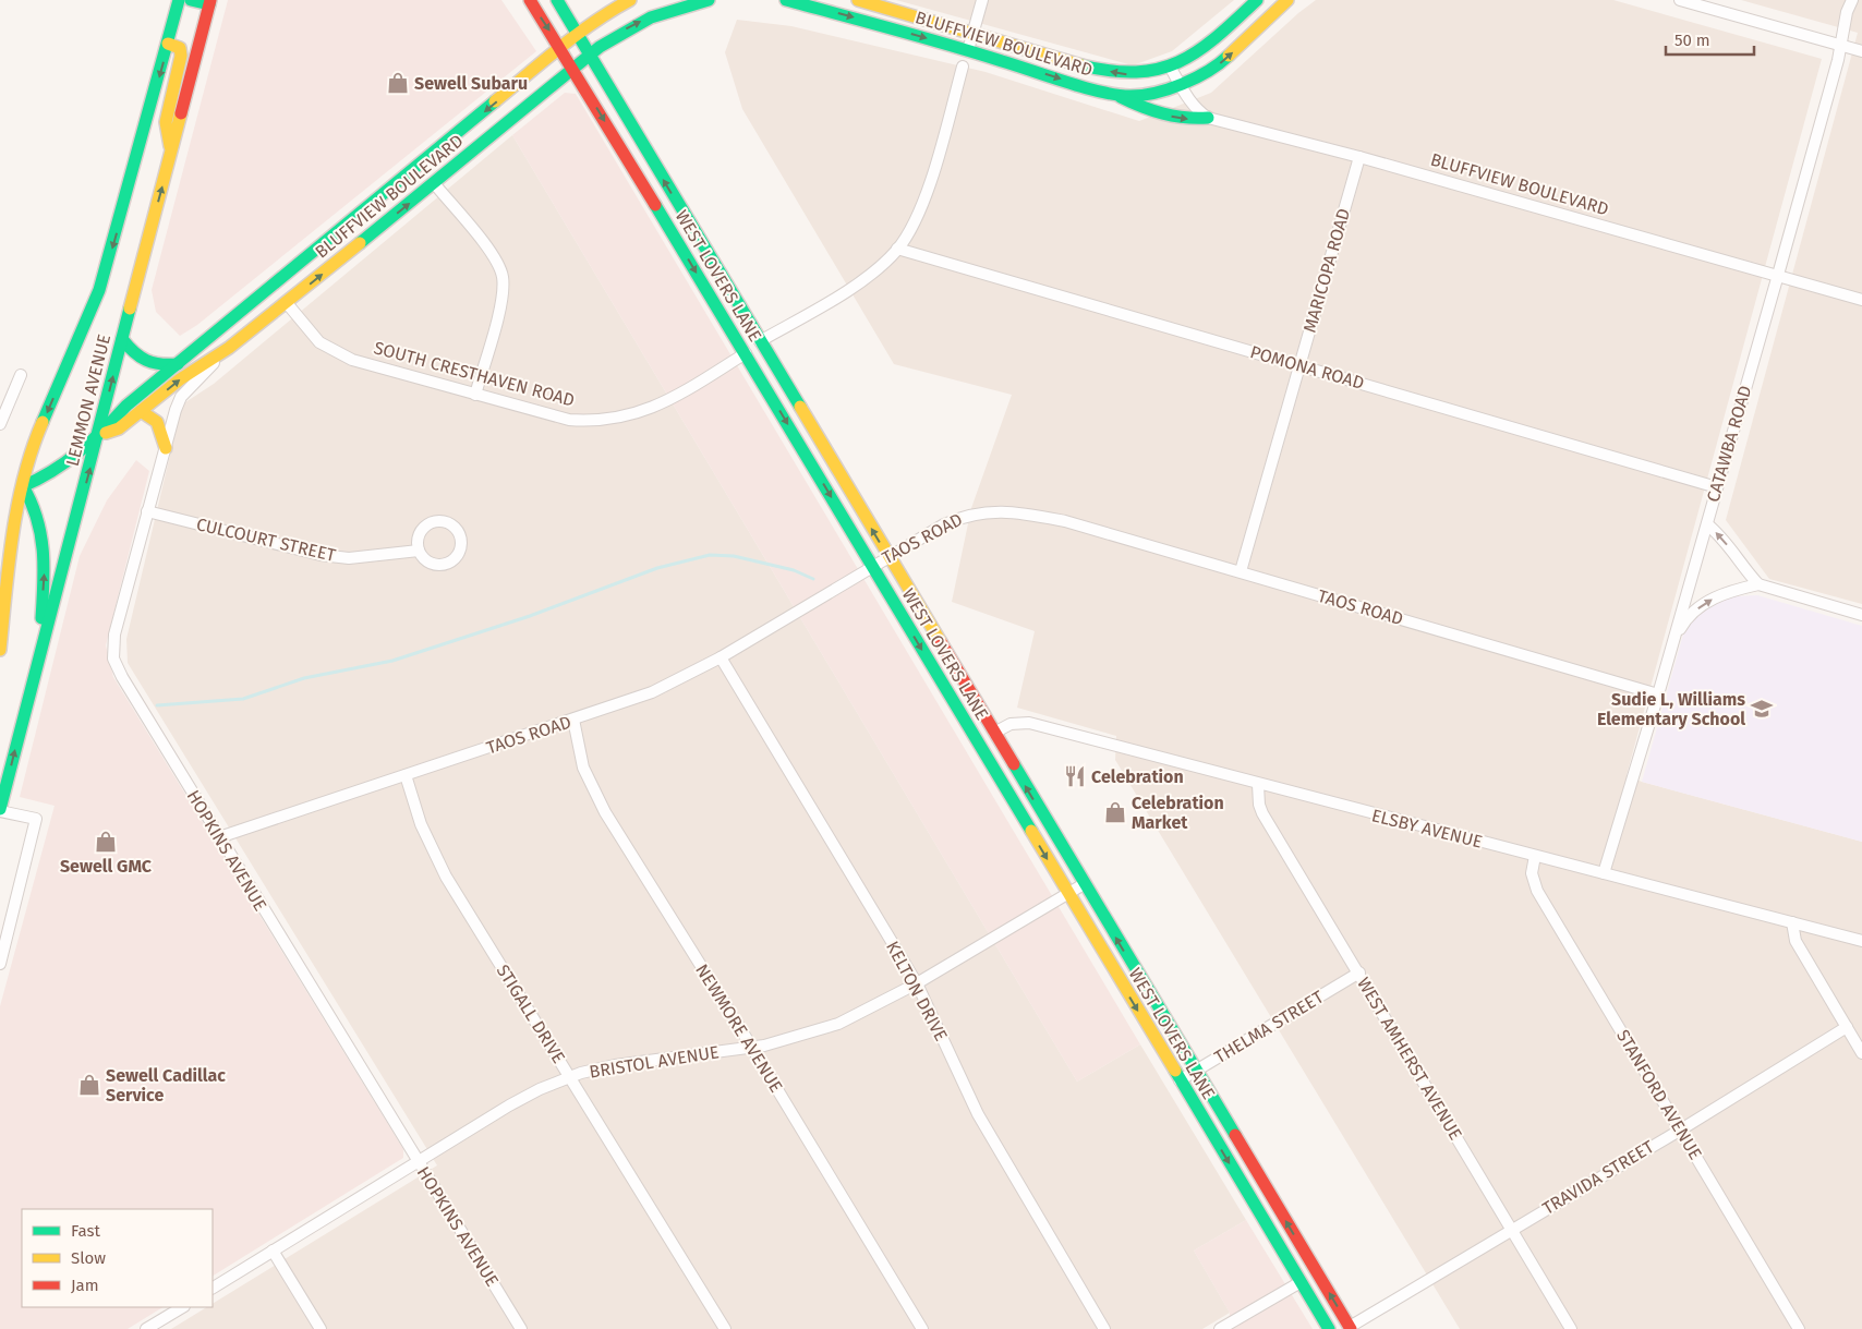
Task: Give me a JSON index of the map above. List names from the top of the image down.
{
  "streets": {
    "main road": [
      "BLUFFVIEW BOULEVARD",
      "WEST LOVERS LANE",
      "SOUTH CRESTHAVEN ROAD",
      "LEMMON AVENUE"
    ],
    "street": [
      "MARICOPA ROAD",
      "POMONA ROAD",
      "CATAWBA ROAD",
      "TAOS ROAD",
      "CULCOURT STREET",
      "ELSBY AVENUE",
      "HOPKINS AVENUE",
      "KELTON DRIVE",
      "STIGALL DRIVE",
      "THELMA STREET",
      "NEWMORE AVENUE",
      "WEST AMHERST AVENUE",
      "BRISTOL AVENUE",
      "STANFORD AVENUE",
      "TRAVIDA STREET"
    ]
  },
  "crossings": [
    ["BLUFFVIEW BOULEVARD", "MARICOPA ROAD"],
    ["BLUFFVIEW BOULEVARD", "WEST LOVERS LANE"],
    ["BLUFFVIEW BOULEVARD", "SOUTH CRESTHAVEN ROAD"],
    ["BLUFFVIEW BOULEVARD", "LEMMON AVENUE"],
    ["BLUFFVIEW BOULEVARD", "CATAWBA ROAD"],
    ["BLUFFVIEW BOULEVARD", "HOPKINS AVENUE"],
    ["MARICOPA ROAD", "POMONA ROAD"],
    ["MARICOPA ROAD", "TAOS ROAD"],
    ["WEST LOVERS LANE", "SOUTH CRESTHAVEN ROAD"],
    ["WEST LOVERS LANE", "TAOS ROAD"],
    ["WEST LOVERS LANE", "ELSBY AVENUE"],
    ["WEST LOVERS LANE", "THELMA STREET"],
    ["WEST LOVERS LANE", "BRISTOL AVENUE"],
    ["WEST LOVERS LANE", "TRAVIDA STREET"],
    ["POMONA ROAD", "CATAWBA ROAD"],
    ["CATAWBA ROAD", "TAOS ROAD"],
    ["CATAWBA ROAD", "ELSBY AVENUE"],
    ["TAOS ROAD", "HOPKINS AVENUE"],
    ["TAOS ROAD", "KELTON DRIVE"],
    ["TAOS ROAD", "STIGALL DRIVE"],
    ["TAOS ROAD", "NEWMORE AVENUE"],
    ["CULCOURT STREET", "HOPKINS AVENUE"],
    ["ELSBY AVENUE", "WEST AMHERST AVENUE"],
    ["ELSBY AVENUE", "STANFORD AVENUE"],
    ["HOPKINS AVENUE", "BRISTOL AVENUE"],
    ["KELTON DRIVE", "BRISTOL AVENUE"],
    ["STIGALL DRIVE", "BRISTOL AVENUE"],
    ["THELMA STREET", "WEST AMHERST AVENUE"],
    ["NEWMORE AVENUE", "BRISTOL AVENUE"],
    ["WEST AMHERST AVENUE", "TRAVIDA STREET"],
    ["STANFORD AVENUE", "TRAVIDA STREET"]
  ],
  "places": {
    "shop": [
      "Sewell Subaru",
      "Celebration Market",
      "Sewell GMC",
      "Sewell Cadillac Service"
    ],
    "school or university": ["Sudie L, Williams Elementary School"],
    "restaurant": ["Celebration"]
  },
  "legend": ["Fast", "Slow", "Jam"],
  "scale_bar": "50 m"
}
